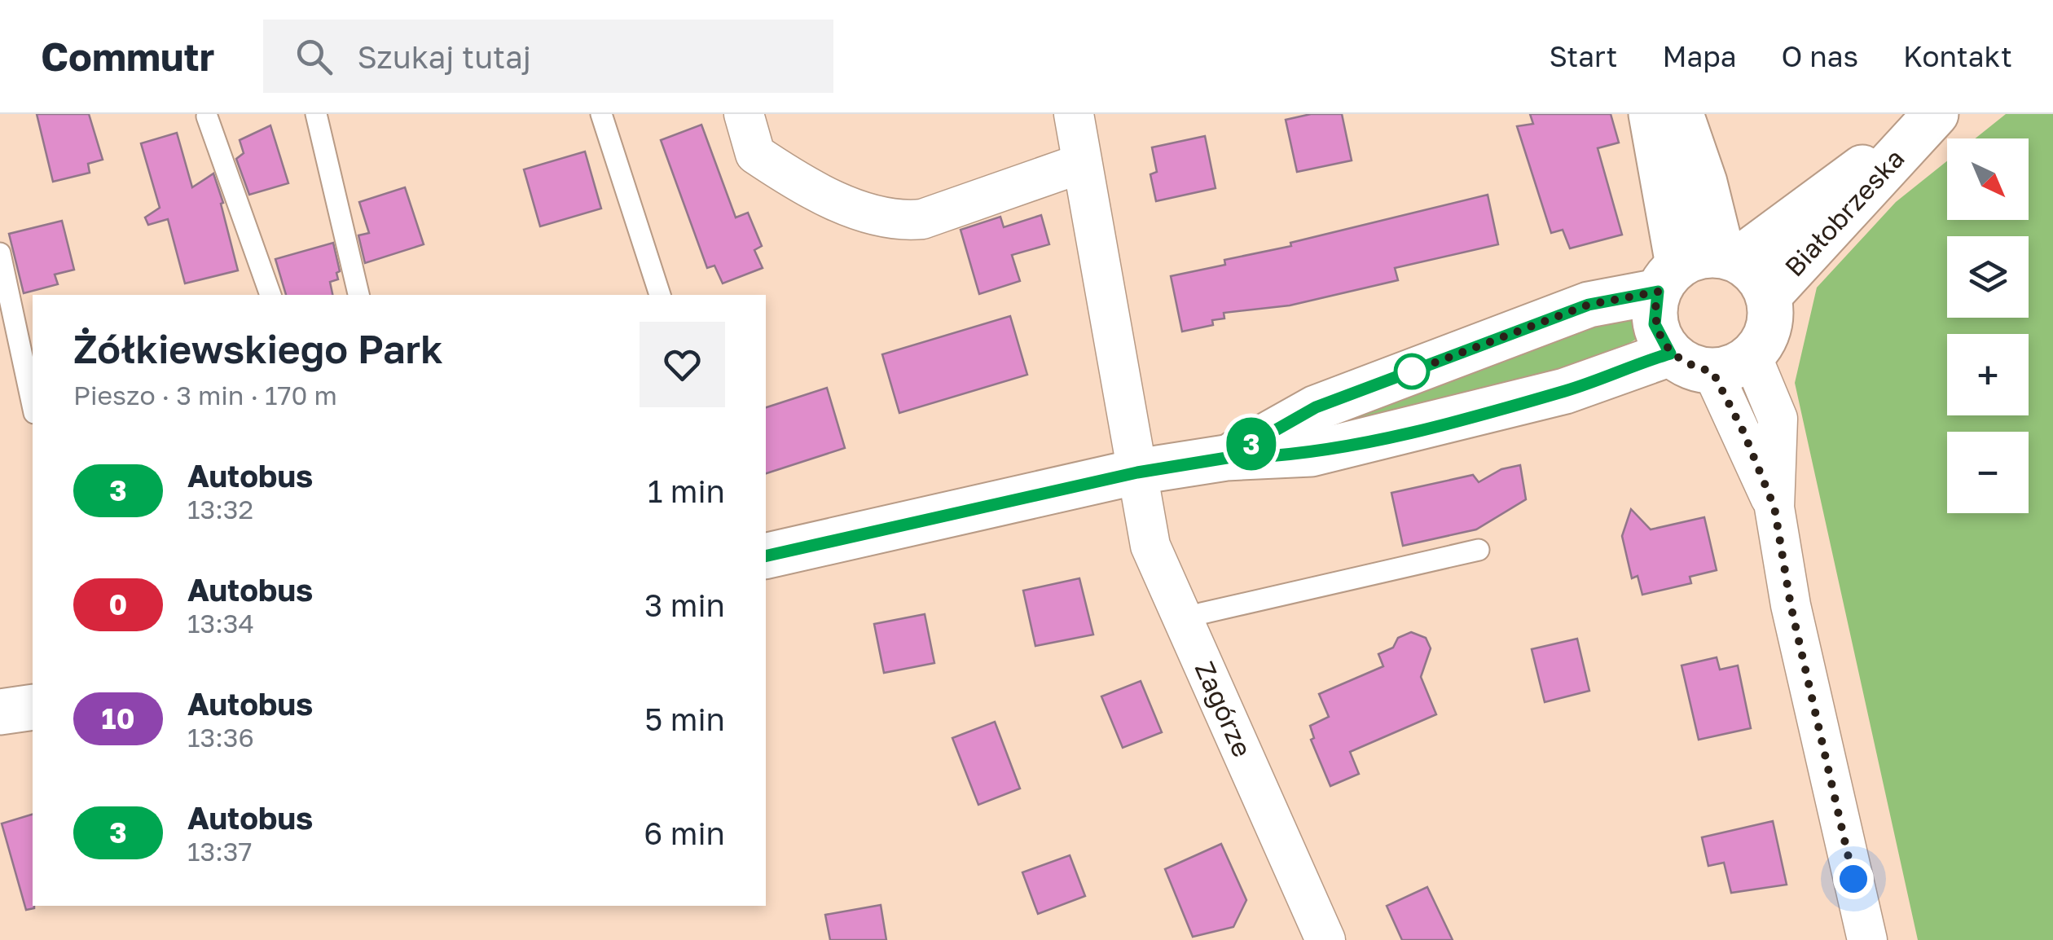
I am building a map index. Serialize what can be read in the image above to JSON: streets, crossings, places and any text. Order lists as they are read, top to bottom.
{
  "streets": {
    "street": ["Białobrzeska", "Zagórze"]
  },
  "lines": ["bus line 3"],
  "north": "bottom right",
  "page": {
    "header": "Commutr",
    "search": "Szukaj tutaj",
    "nav": [
      "Start",
      "Mapa",
      "O nas",
      "Kontakt"
    ],
    "on_map": "3",
    "map_buttons": ["+", "−"],
    "heading": ["Żółkiewskiego Park", "Pieszo · 3 min · 170 m"],
    "list": [
      {
        "mark": "3",
        "name": "Autobus",
        "note": "13:32",
        "value": "1 min"
      },
      {
        "mark": "0",
        "name": "Autobus",
        "note": "13:34",
        "value": "3 min"
      },
      {
        "mark": "10",
        "name": "Autobus",
        "note": "13:36",
        "value": "5 min"
      },
      {
        "mark": "3",
        "name": "Autobus",
        "note": "13:37",
        "value": "6 min"
      }
    ]
  }
}
